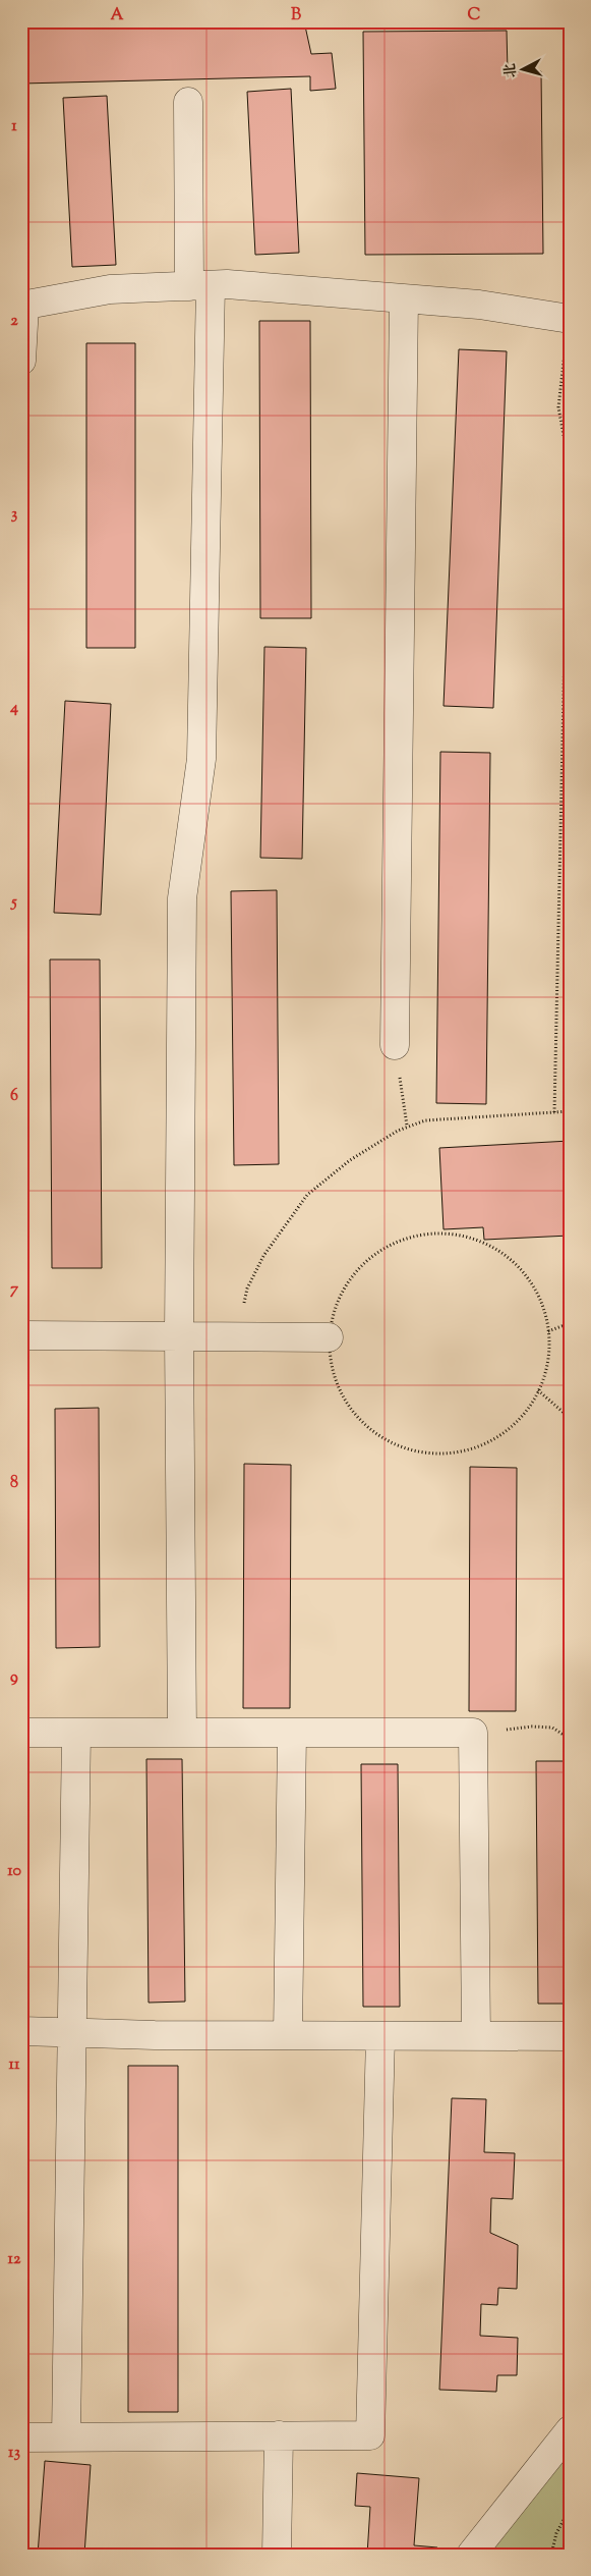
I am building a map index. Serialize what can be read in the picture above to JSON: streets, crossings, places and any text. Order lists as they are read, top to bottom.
{
  "north": "left",
  "grid": {
    "columns": ["A", "B", "C"],
    "rows": [
      "1",
      "2",
      "3",
      "4",
      "5",
      "6",
      "7",
      "8",
      "9",
      "10",
      "11",
      "12",
      "13"
    ]
  }
}
